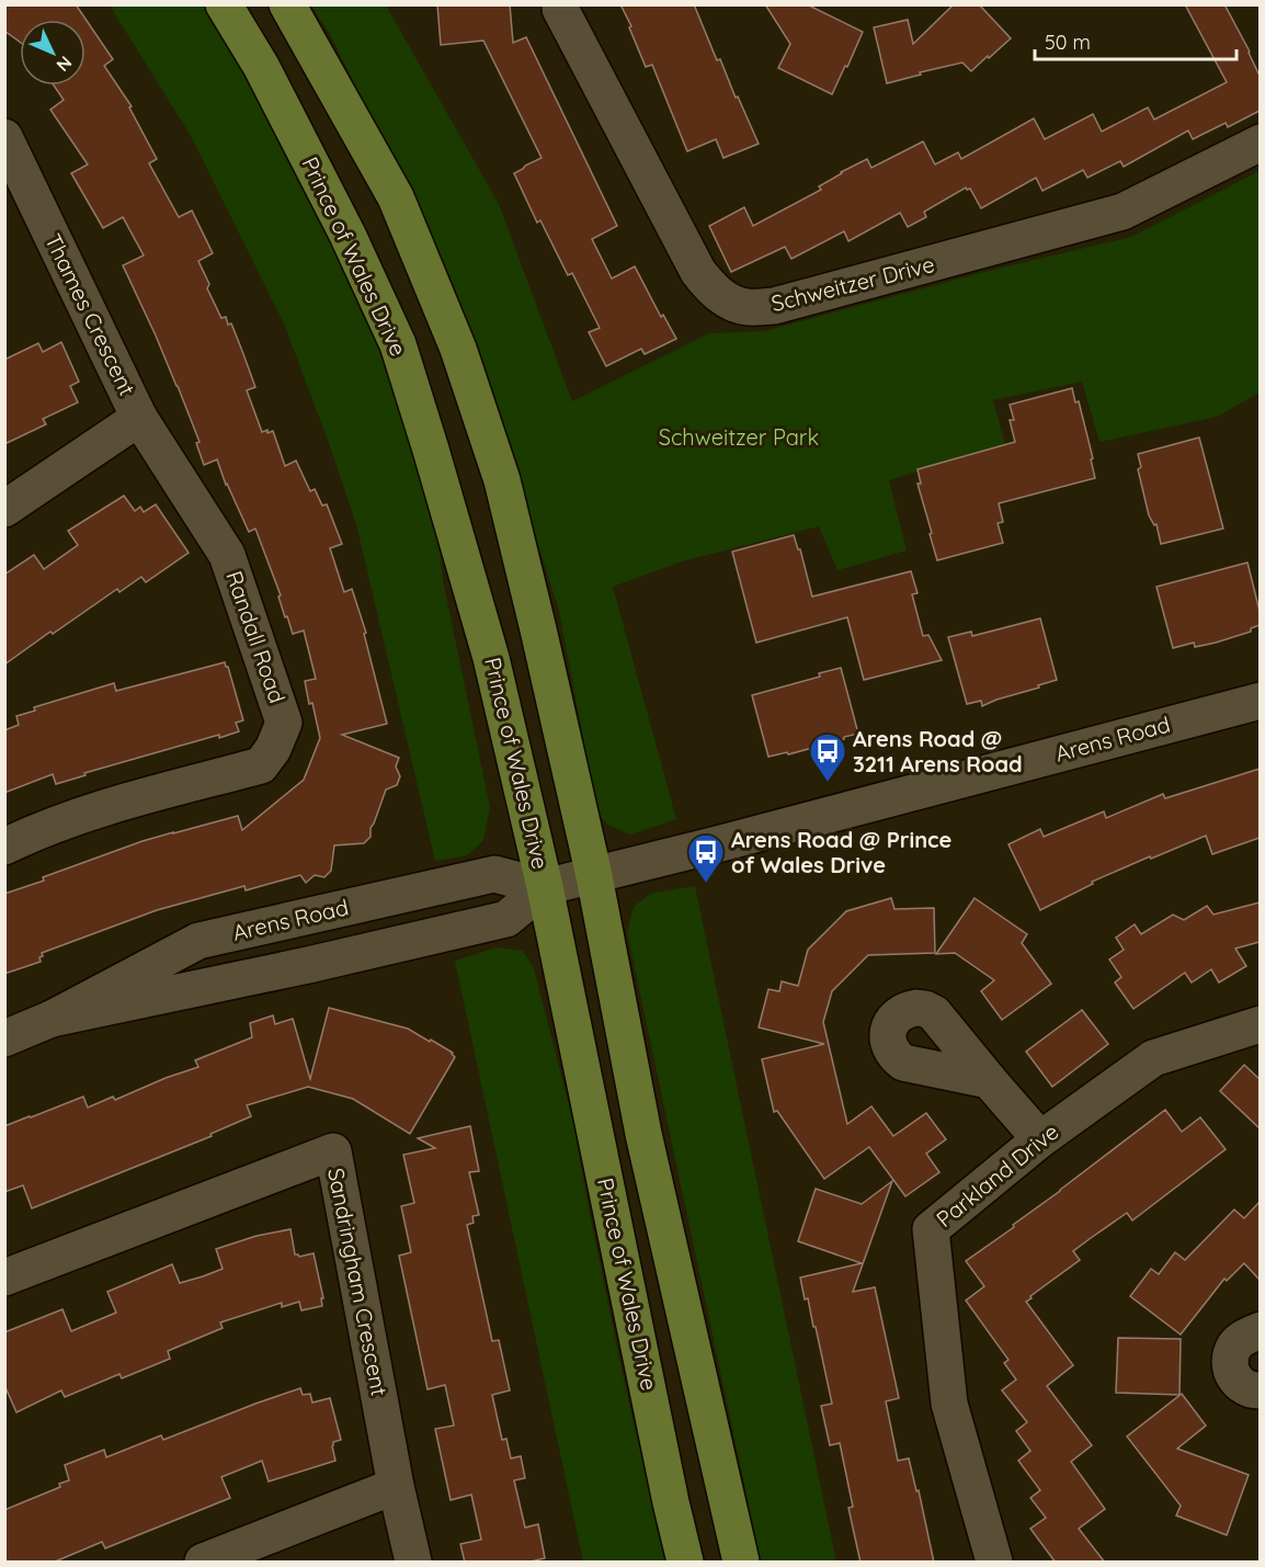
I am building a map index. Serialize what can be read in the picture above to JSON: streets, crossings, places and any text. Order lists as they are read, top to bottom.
{
  "streets": {
    "main road": ["Prince of Wales Drive"],
    "street": [
      "Schweitzer Drive",
      "Thames Crescent",
      "Randall Road",
      "Arens Road",
      "Parkland Drive",
      "Sandringham Crescent"
    ]
  },
  "crossings": [
    ["Prince of Wales Drive", "Arens Road"],
    ["Thames Crescent", "Randall Road"]
  ],
  "parks": ["Schweitzer Park"],
  "places": {
    "bus stop": ["Arens Road @ 3211 Arens Road", "Arens Road @ Prince of Wales Drive"]
  },
  "scale_bar": "50 m",
  "north": "bottom right"
}
